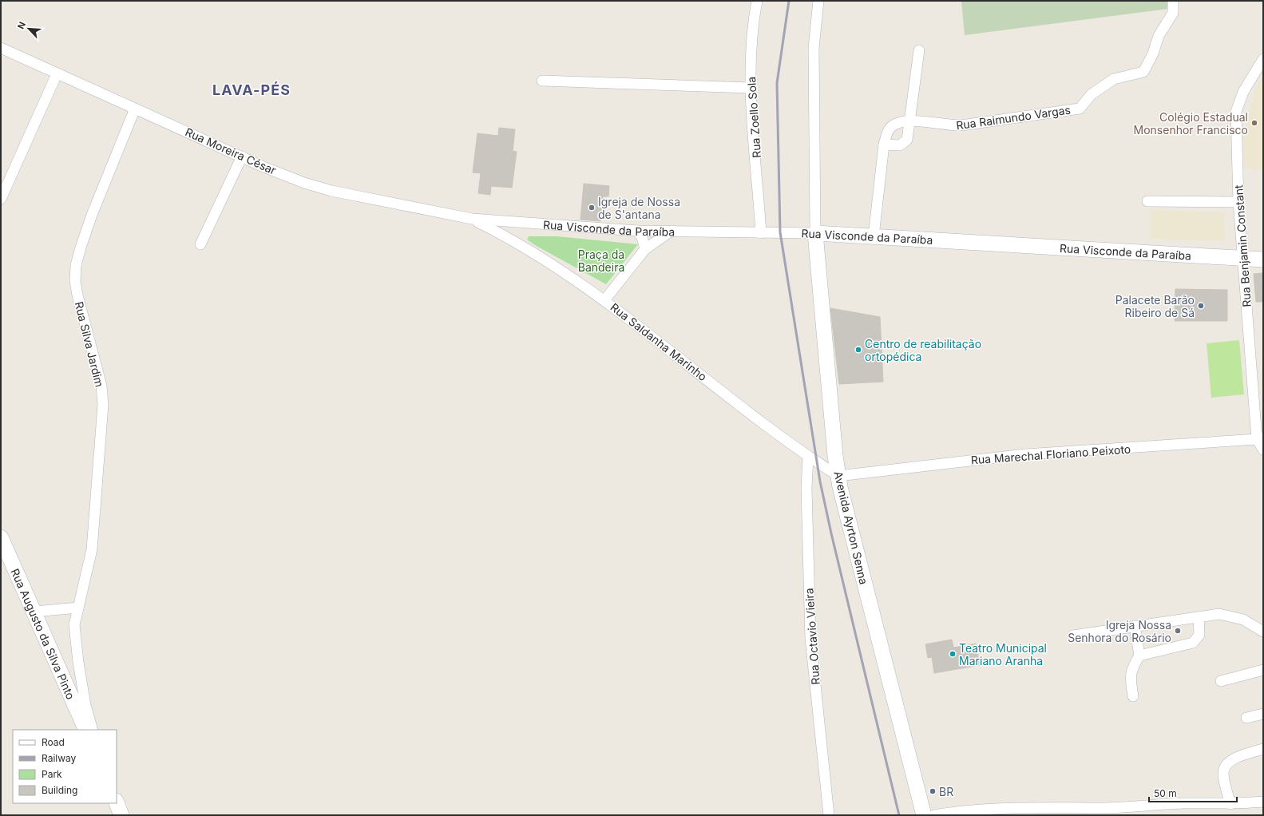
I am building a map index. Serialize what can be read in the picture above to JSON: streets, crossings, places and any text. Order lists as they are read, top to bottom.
{
  "streets": {
    "main road": ["Rua Visconde da Paraíba", "Avenida Ayrton Senna", "Rua Augusto da Silva Pinto"],
    "street": [
      "Rua Zoello Sola",
      "Rua Raimundo Vargas",
      "Rua Moreira César",
      "Rua Benjamin Constant",
      "Rua Saldanha Marinho",
      "Rua Silva Jardim",
      "Rua Marechal Floriano Peixoto",
      "Rua Octavio Vieira"
    ]
  },
  "crossings": [
    ["Rua Zoello Sola", "Rua Visconde da Paraíba"],
    ["Rua Moreira César", "Rua Visconde da Paraíba"],
    ["Rua Moreira César", "Rua Saldanha Marinho"],
    ["Rua Moreira César", "Rua Silva Jardim"],
    ["Rua Visconde da Paraíba", "Rua Benjamin Constant"],
    ["Rua Visconde da Paraíba", "Rua Saldanha Marinho"],
    ["Rua Visconde da Paraíba", "Avenida Ayrton Senna"],
    ["Rua Benjamin Constant", "Rua Marechal Floriano Peixoto"],
    ["Rua Saldanha Marinho", "Rua Marechal Floriano Peixoto"],
    ["Rua Saldanha Marinho", "Avenida Ayrton Senna"],
    ["Rua Saldanha Marinho", "Rua Octavio Vieira"],
    ["Rua Marechal Floriano Peixoto", "Avenida Ayrton Senna"]
  ],
  "districts": ["LAVA-PÉS"],
  "parks": ["Praça da Bandeira"],
  "places": [
    "Colégio Estadual Monsenhor Francisco",
    "Igreja de Nossa de S'antana",
    "Palacete Barão Ribeiro de Sá",
    "Centro de reabilitação ortopédica",
    "Igreja Nossa Senhora do Rosário",
    "Teatro Municipal Mariano Aranha",
    "BR"
  ],
  "legend": [
    "Road",
    "Railway",
    "Park",
    "Building"
  ],
  "scale_bar": "50 m",
  "north": "top left"
}
